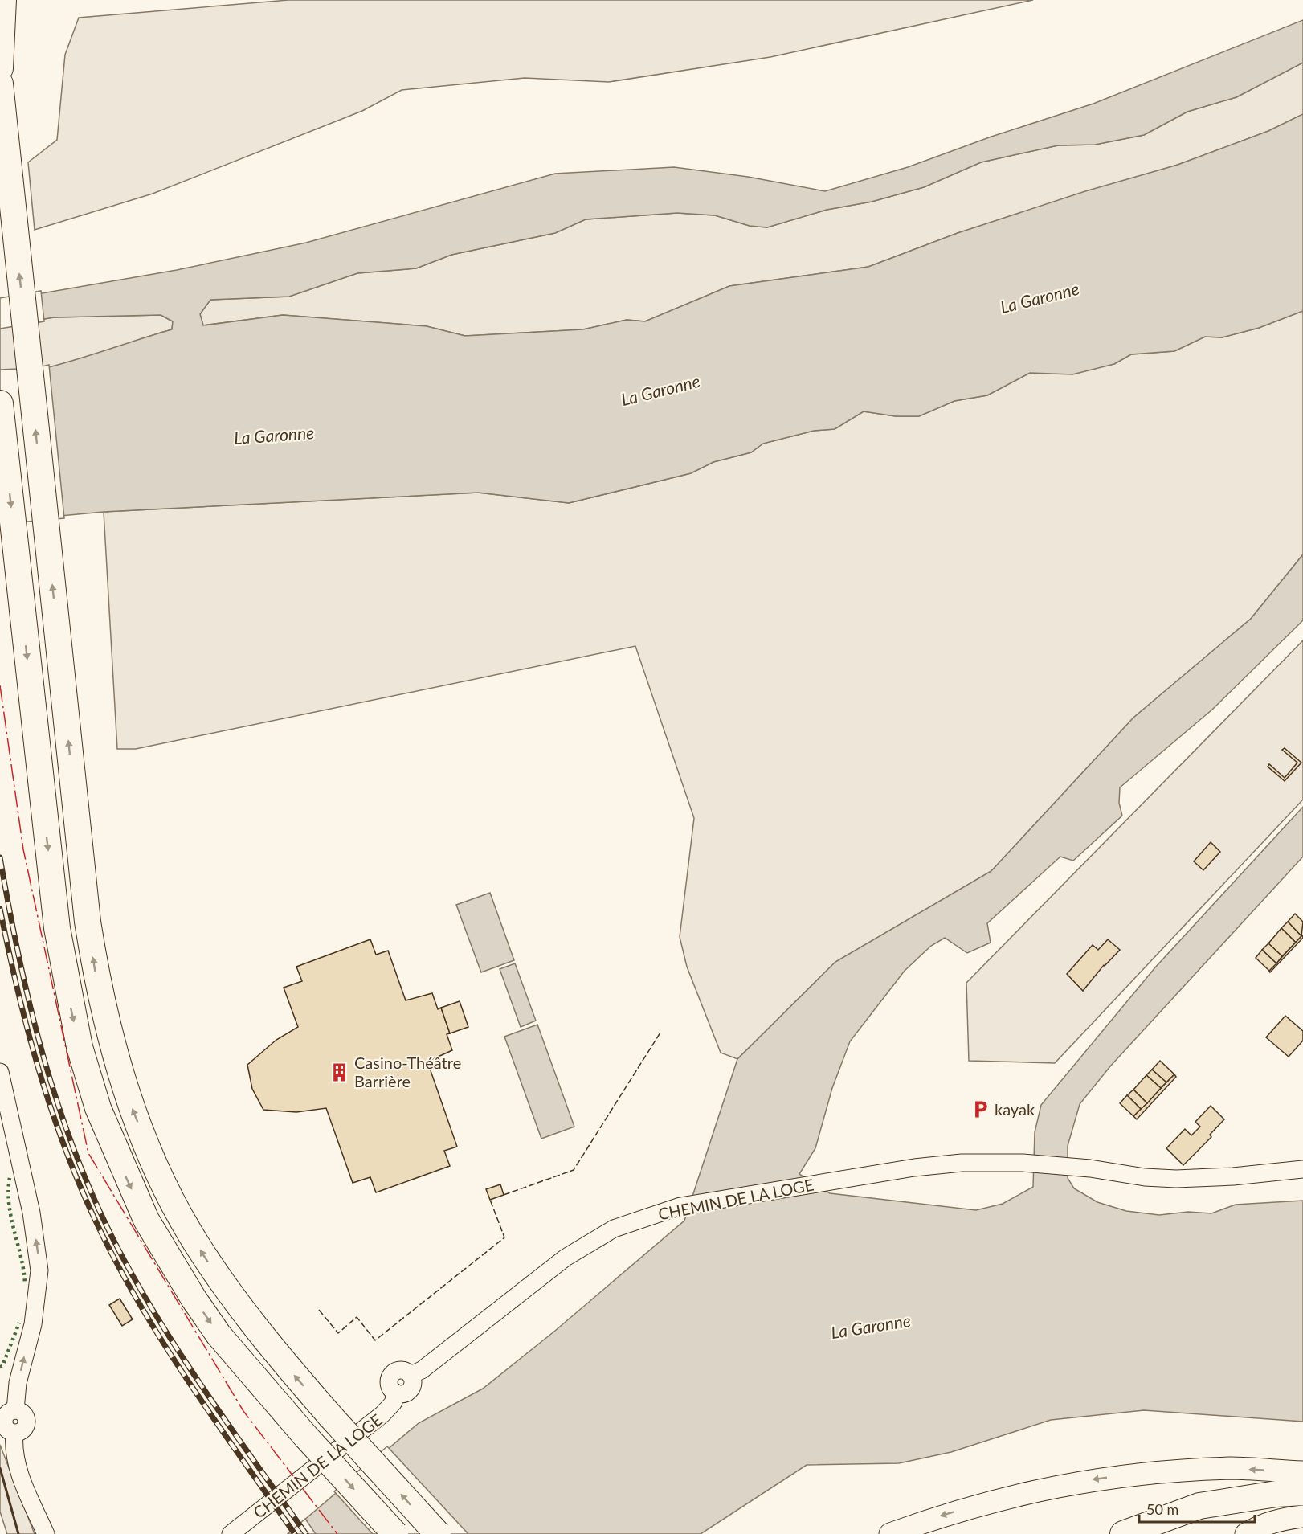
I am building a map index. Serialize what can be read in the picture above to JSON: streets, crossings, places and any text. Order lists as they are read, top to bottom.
{
  "streets": {
    "street": ["CHEMIN DE LA LOGE"]
  },
  "water": ["La Garonne"],
  "places": {
    "building": ["Casino-Théâtre Barrière"],
    "parking": ["kayak"]
  },
  "scale_bar": "50 m"
}
